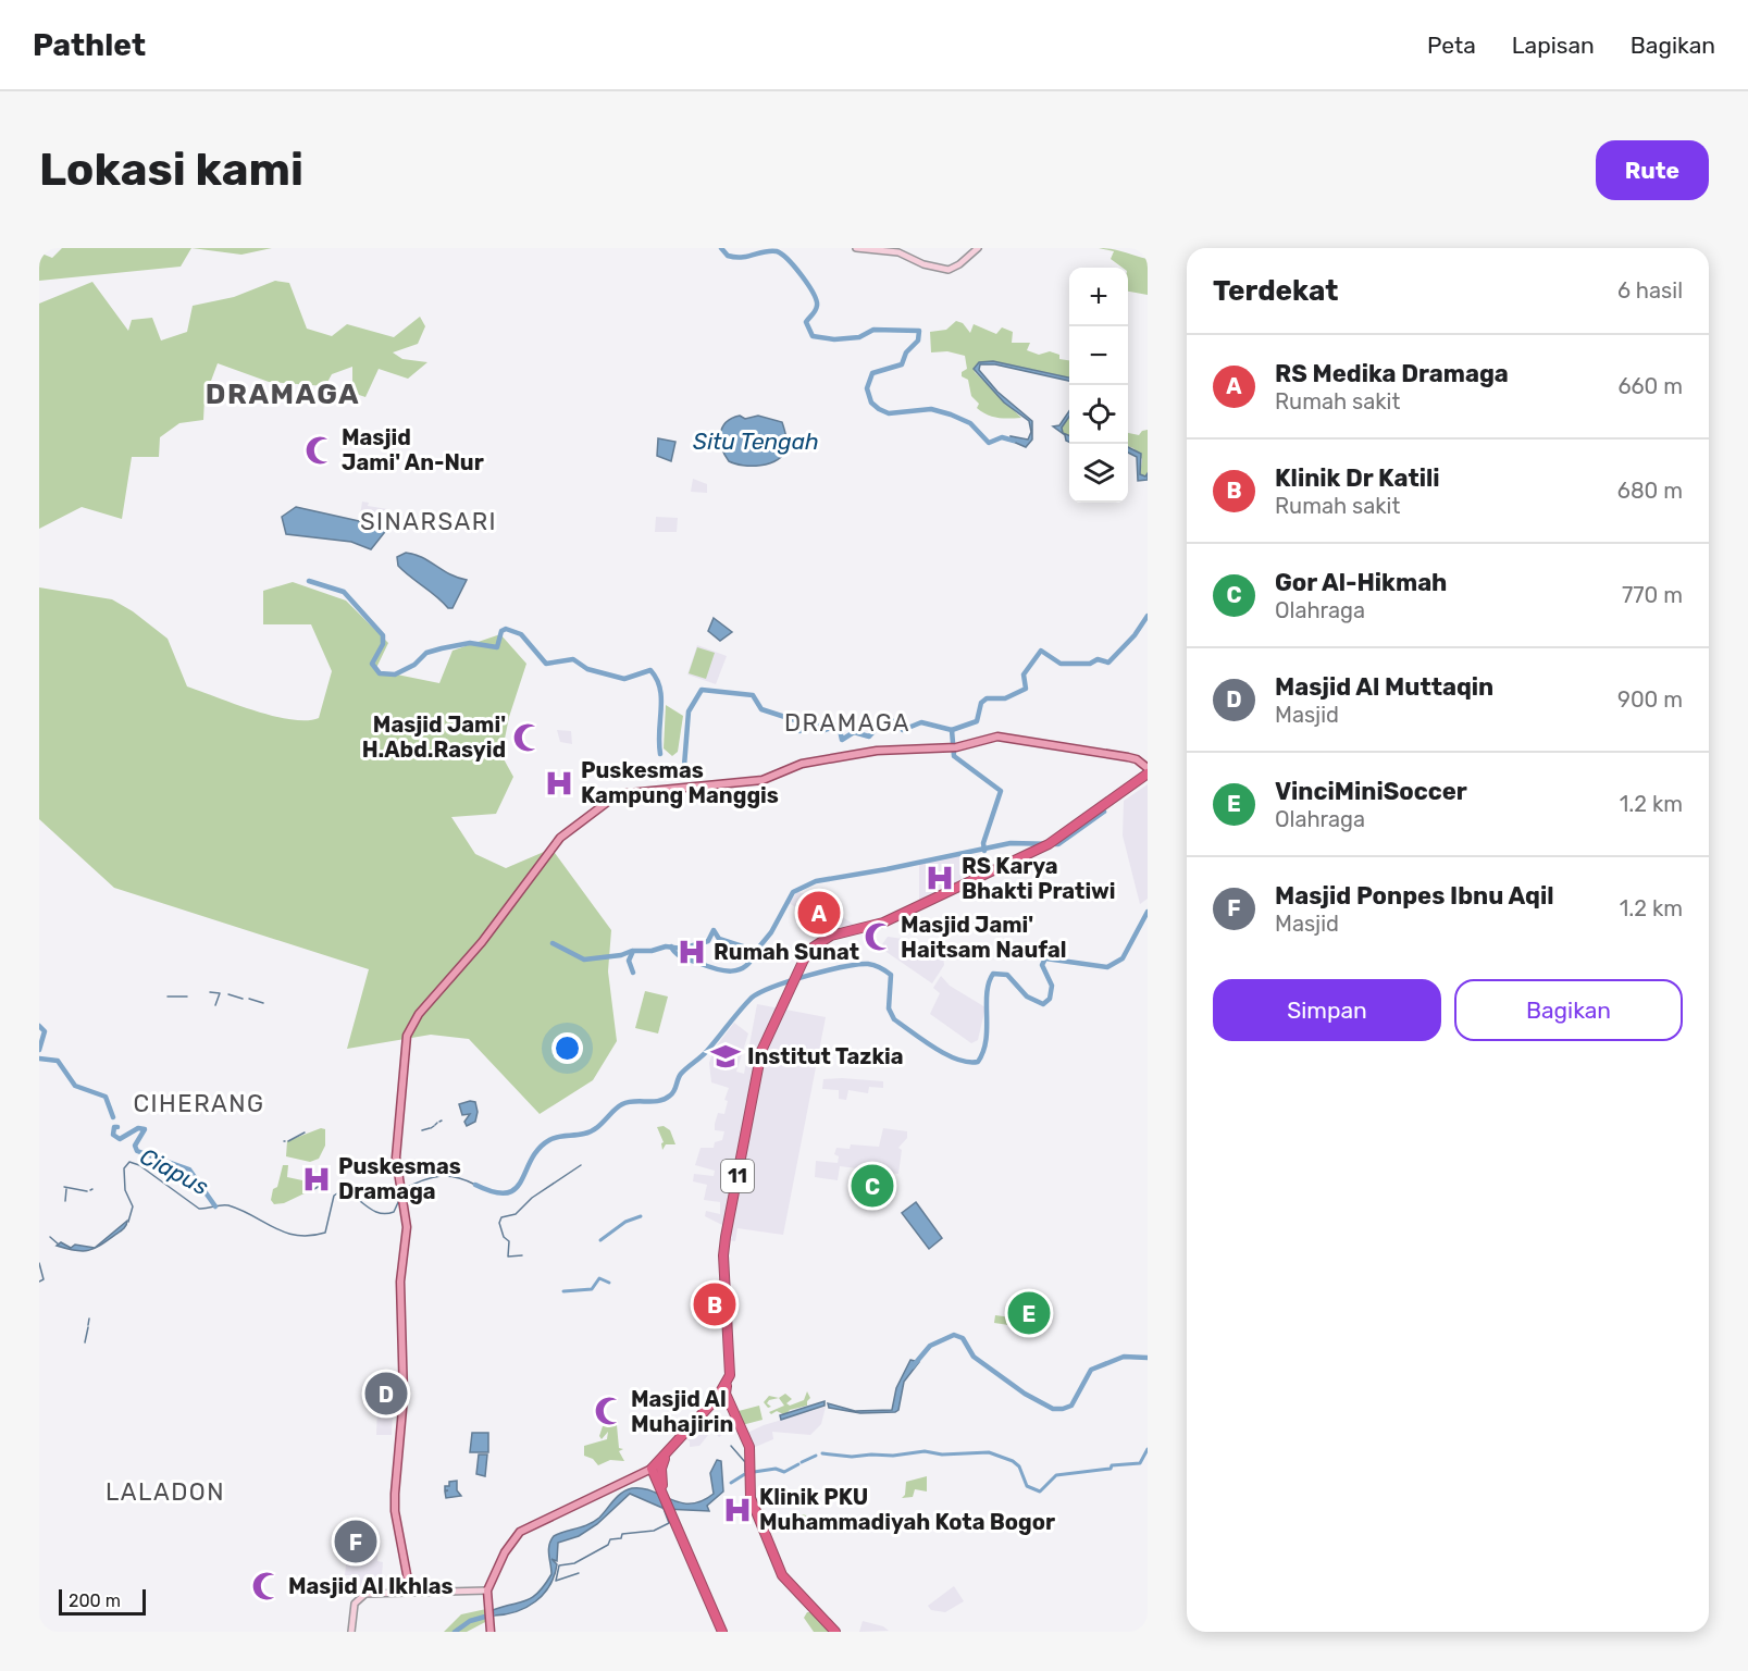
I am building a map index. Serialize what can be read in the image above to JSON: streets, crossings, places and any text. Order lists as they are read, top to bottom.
{
  "streets": {
    "highway": ["11"]
  },
  "districts": [
    "DRAMAGA",
    "SINARSARI",
    "DRAMAGA",
    "CIHERANG",
    "LALADON"
  ],
  "water": ["Situ Tengah", "Ciapus"],
  "places": {
    "mosque": [
      "Masjid Jami' An-Nur",
      "Masjid Jami' H.Abd.Rasyid",
      "Masjid Jami' Haitsam Naufal",
      "Masjid Al Muhajirin",
      "Masjid Al Ikhlas"
    ],
    "hospital": [
      "Puskesmas Kampung Manggis",
      "RS Karya Bhakti Pratiwi",
      "Rumah Sunat",
      "Puskesmas Dramaga",
      "Klinik PKU Muhammadiyah Kota Bogor"
    ],
    "school or university": ["Institut Tazkia"]
  },
  "scale_bar": "200 m",
  "page": {
    "header": "Pathlet",
    "nav": ["Peta", "Lapisan", "Bagikan"],
    "buttons": [
      "Rute",
      ["Simpan", "Bagikan"]
    ],
    "title": "Lokasi kami",
    "heading": ["Terdekat", "6 hasil"],
    "map_buttons": ["+", "−"],
    "list": [
      {
        "mark": "A",
        "name": "RS Medika Dramaga",
        "note": "Rumah sakit",
        "value": "660 m"
      },
      {
        "mark": "B",
        "name": "Klinik Dr Katili",
        "note": "Rumah sakit",
        "value": "680 m"
      },
      {
        "mark": "C",
        "name": "Gor Al-Hikmah",
        "note": "Olahraga",
        "value": "770 m"
      },
      {
        "mark": "D",
        "name": "Masjid Al Muttaqin",
        "note": "Masjid",
        "value": "900 m"
      },
      {
        "mark": "E",
        "name": "VinciMiniSoccer",
        "note": "Olahraga",
        "value": "1.2 km"
      },
      {
        "mark": "F",
        "name": "Masjid Ponpes Ibnu Aqil",
        "note": "Masjid",
        "value": "1.2 km"
      }
    ],
    "pins": [
      "A",
      "C",
      "B",
      "E",
      "D",
      "F"
    ],
    "scale": "200 m"
  }
}
